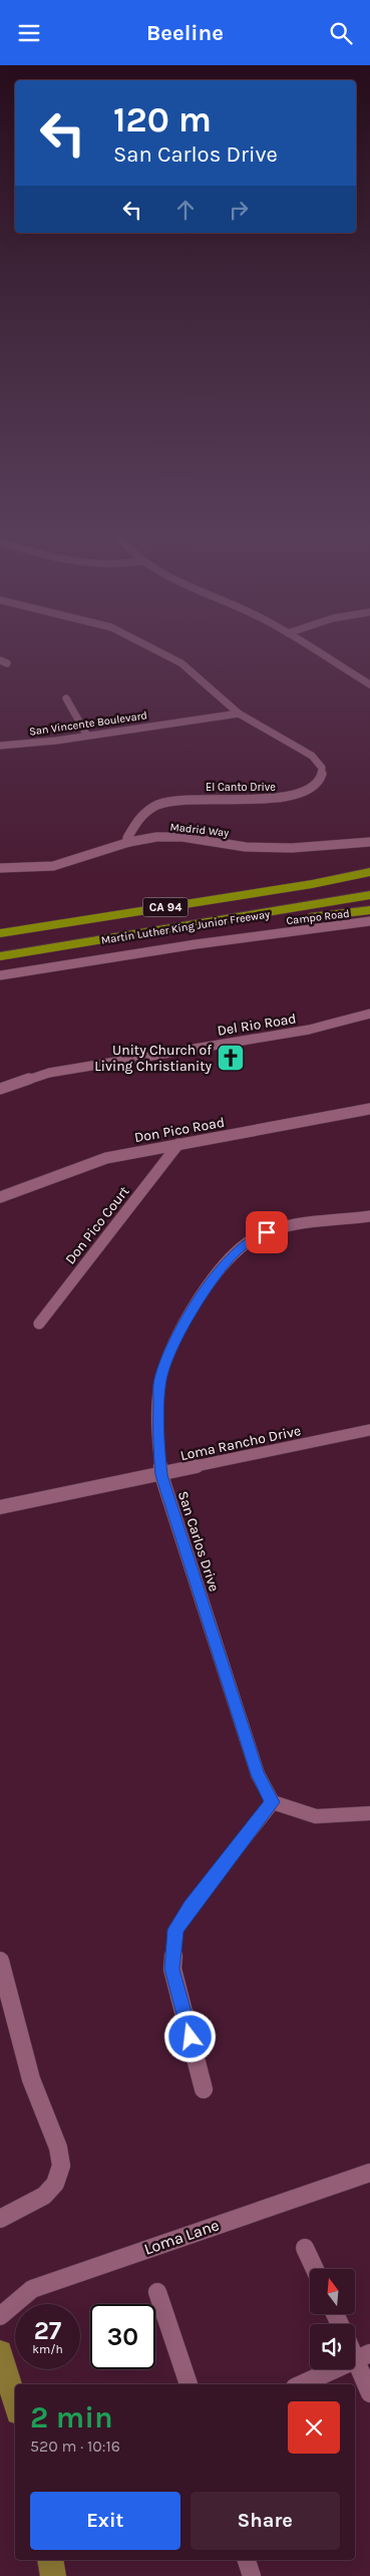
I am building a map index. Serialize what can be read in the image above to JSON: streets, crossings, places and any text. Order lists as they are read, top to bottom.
{
  "streets": {
    "highway": ["CA 94", "Martin Luther King Junior Freeway"],
    "street": [
      "San Vincente Boulevard",
      "El Canto Drive",
      "Madrid Way",
      "Campo Road",
      "Del Rio Road",
      "Don Pico Road",
      "Don Pico Court",
      "Loma Rancho Drive",
      "San Carlos Drive",
      "Loma Lane"
    ]
  },
  "crossings": [
    ["San Vincente Boulevard", "El Canto Drive"],
    ["El Canto Drive", "Madrid Way"],
    ["Don Pico Road", "Don Pico Court"],
    ["Loma Rancho Drive", "San Carlos Drive"]
  ],
  "places": {
    "church": ["Unity Church of Living Christianity"]
  },
  "north": "top",
  "page": {
    "header": "Beeline",
    "turn": ["120 m", "San Carlos Drive"],
    "speed": "27 km/h",
    "limit": "30",
    "heading": ["2 min", "520 m · 10:16"],
    "buttons": ["Exit", "Share"]
  }
}
